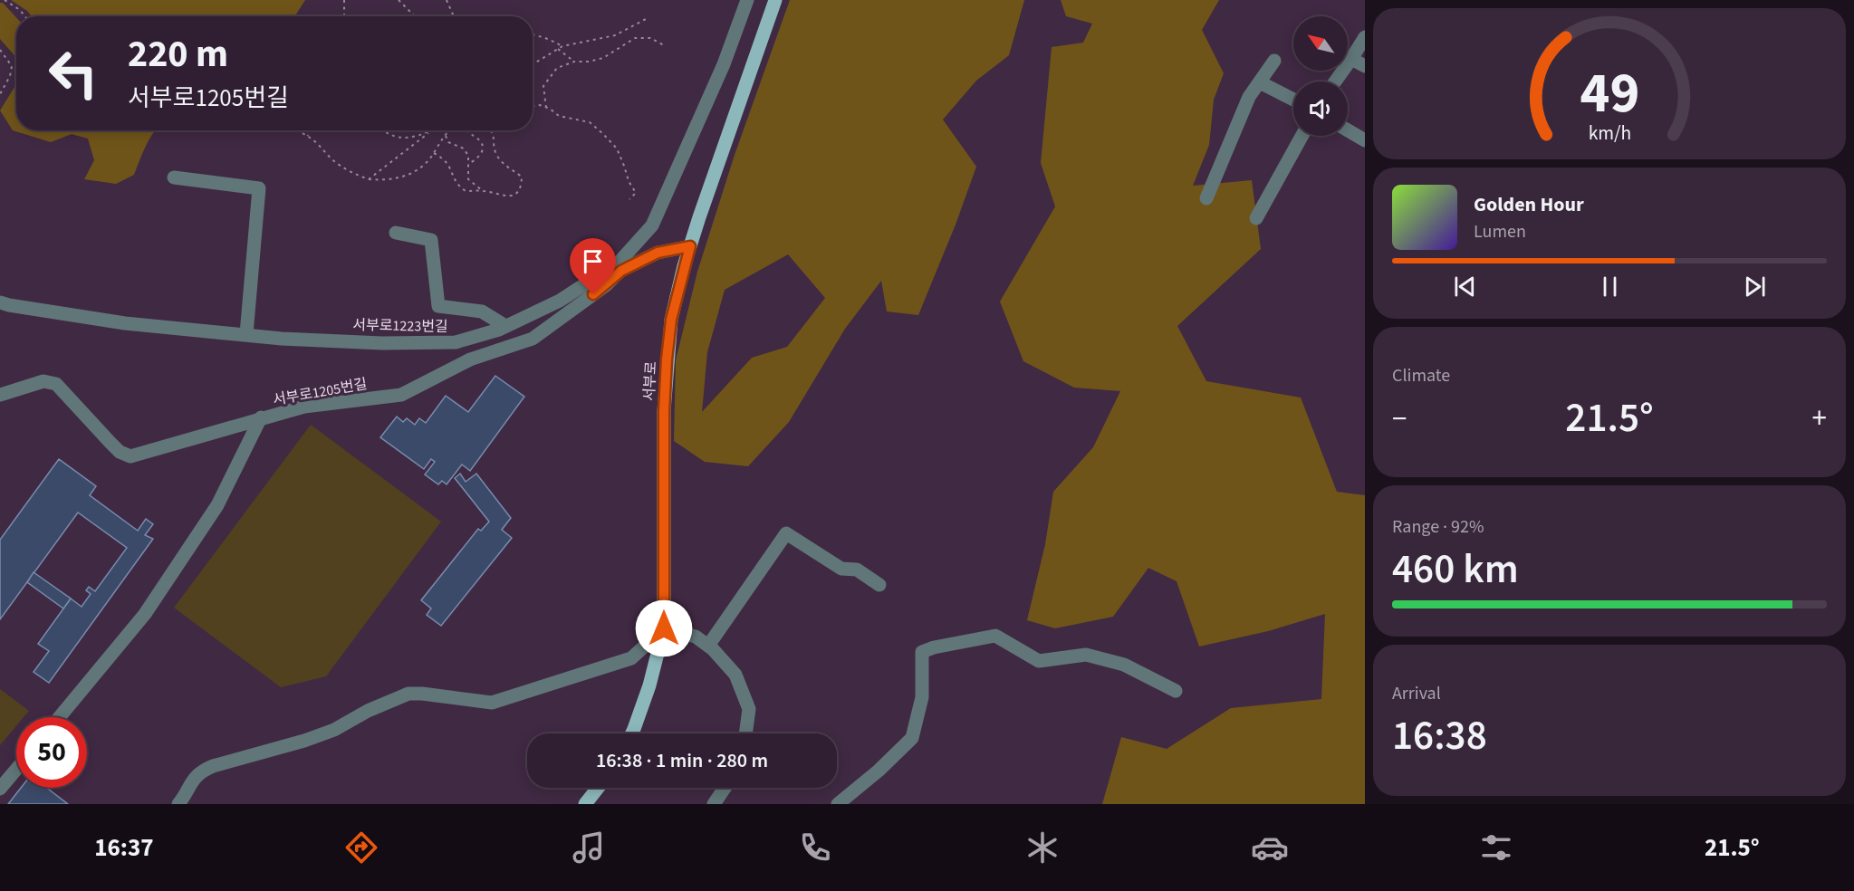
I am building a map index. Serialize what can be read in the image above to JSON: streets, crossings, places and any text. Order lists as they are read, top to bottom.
{
  "streets": {
    "main road": ["서부로"],
    "street": ["서부로1223번길", "서부로1205번길"]
  },
  "crossings": [
    ["서부로", "서부로1205번길"]
  ],
  "north": "top left",
  "page": {
    "turn": ["220 m", "서부로1205번길"],
    "song": ["Golden Hour", "Lumen"],
    "tile": [
      "Climate",
      ["Range · 92%", "460 km"],
      ["Arrival", "16:38"]
    ],
    "heat": ["−", "21.5°", "+"],
    "limit": "50",
    "trip": "16:38 · 1 min · 280 m",
    "tabs": ["16:37", "21.5°"],
    "gauge": ["49", "km/h"]
  }
}
